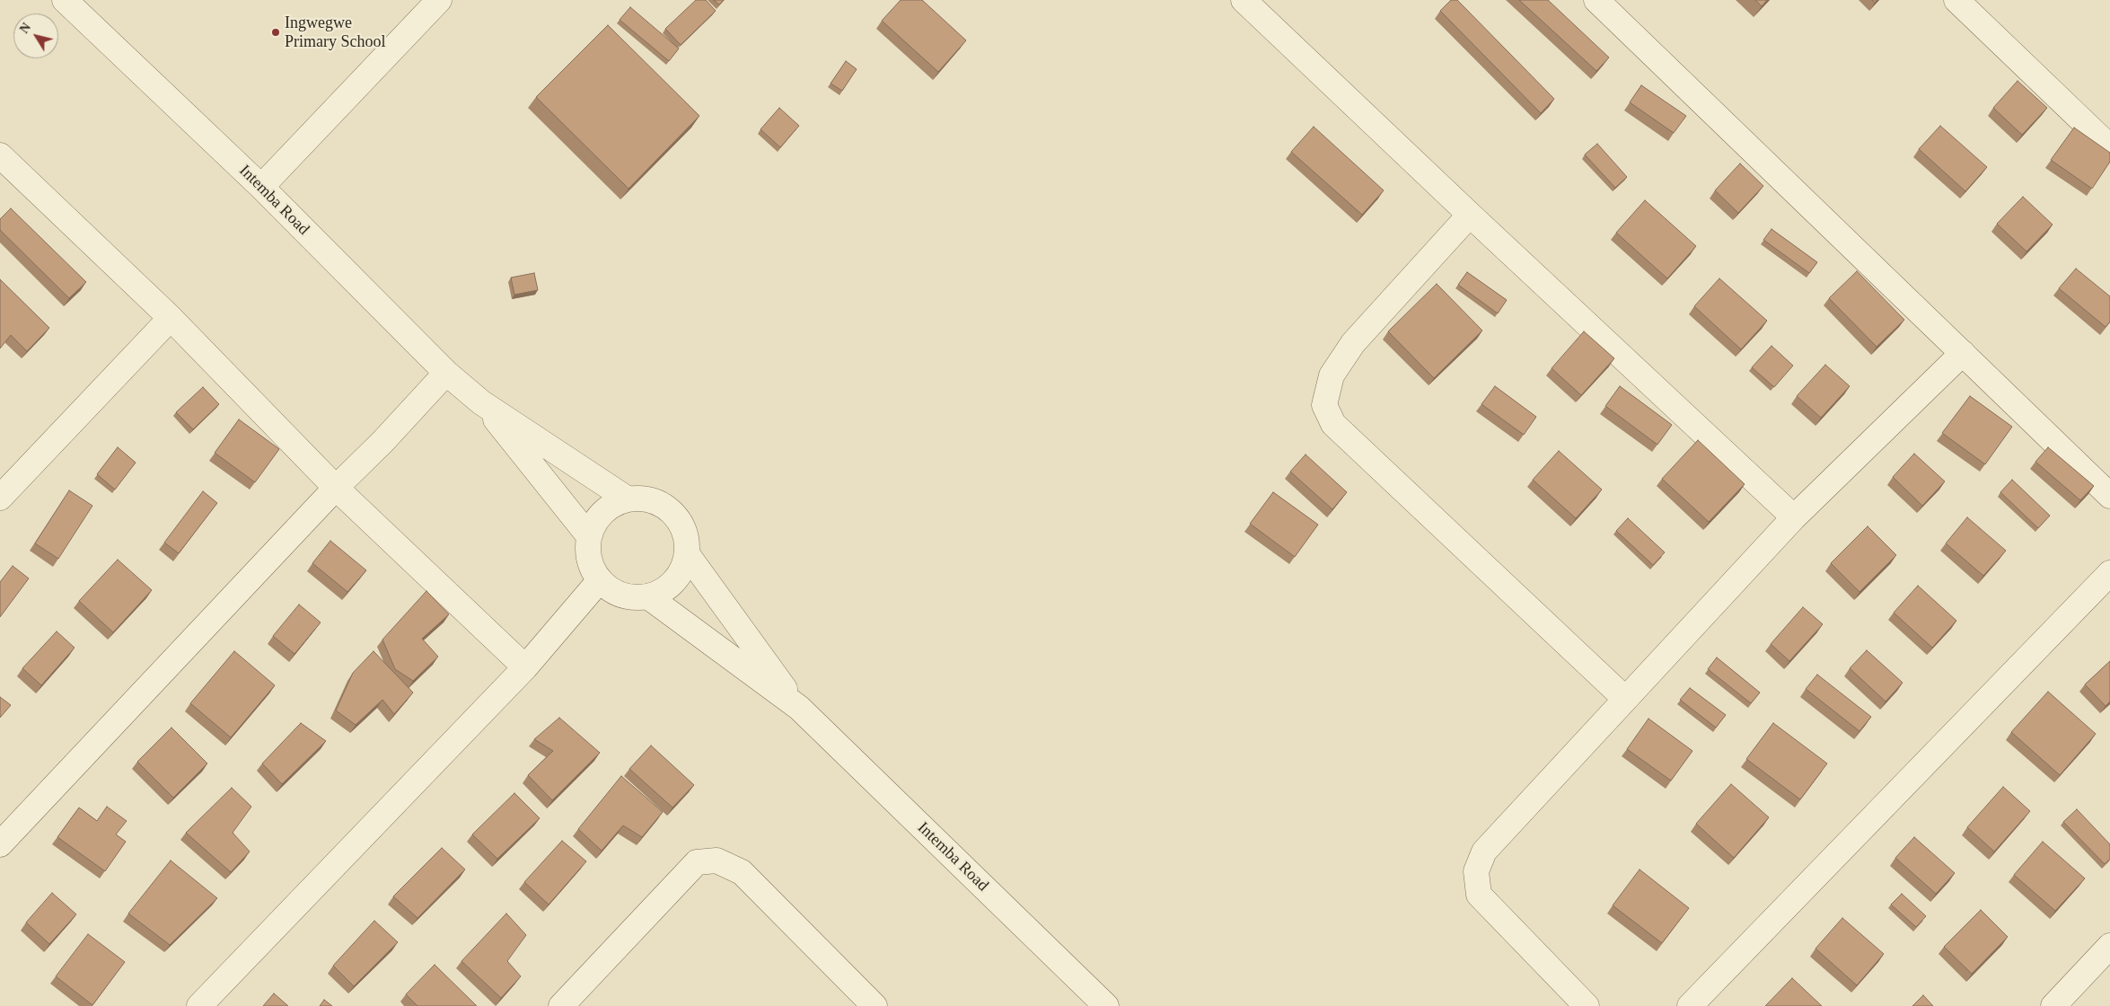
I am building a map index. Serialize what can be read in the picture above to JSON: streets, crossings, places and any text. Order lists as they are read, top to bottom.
{
  "streets": {
    "street": ["Intemba Road"]
  },
  "places": ["Ingwegwe Primary School"],
  "north": "top left"
}
